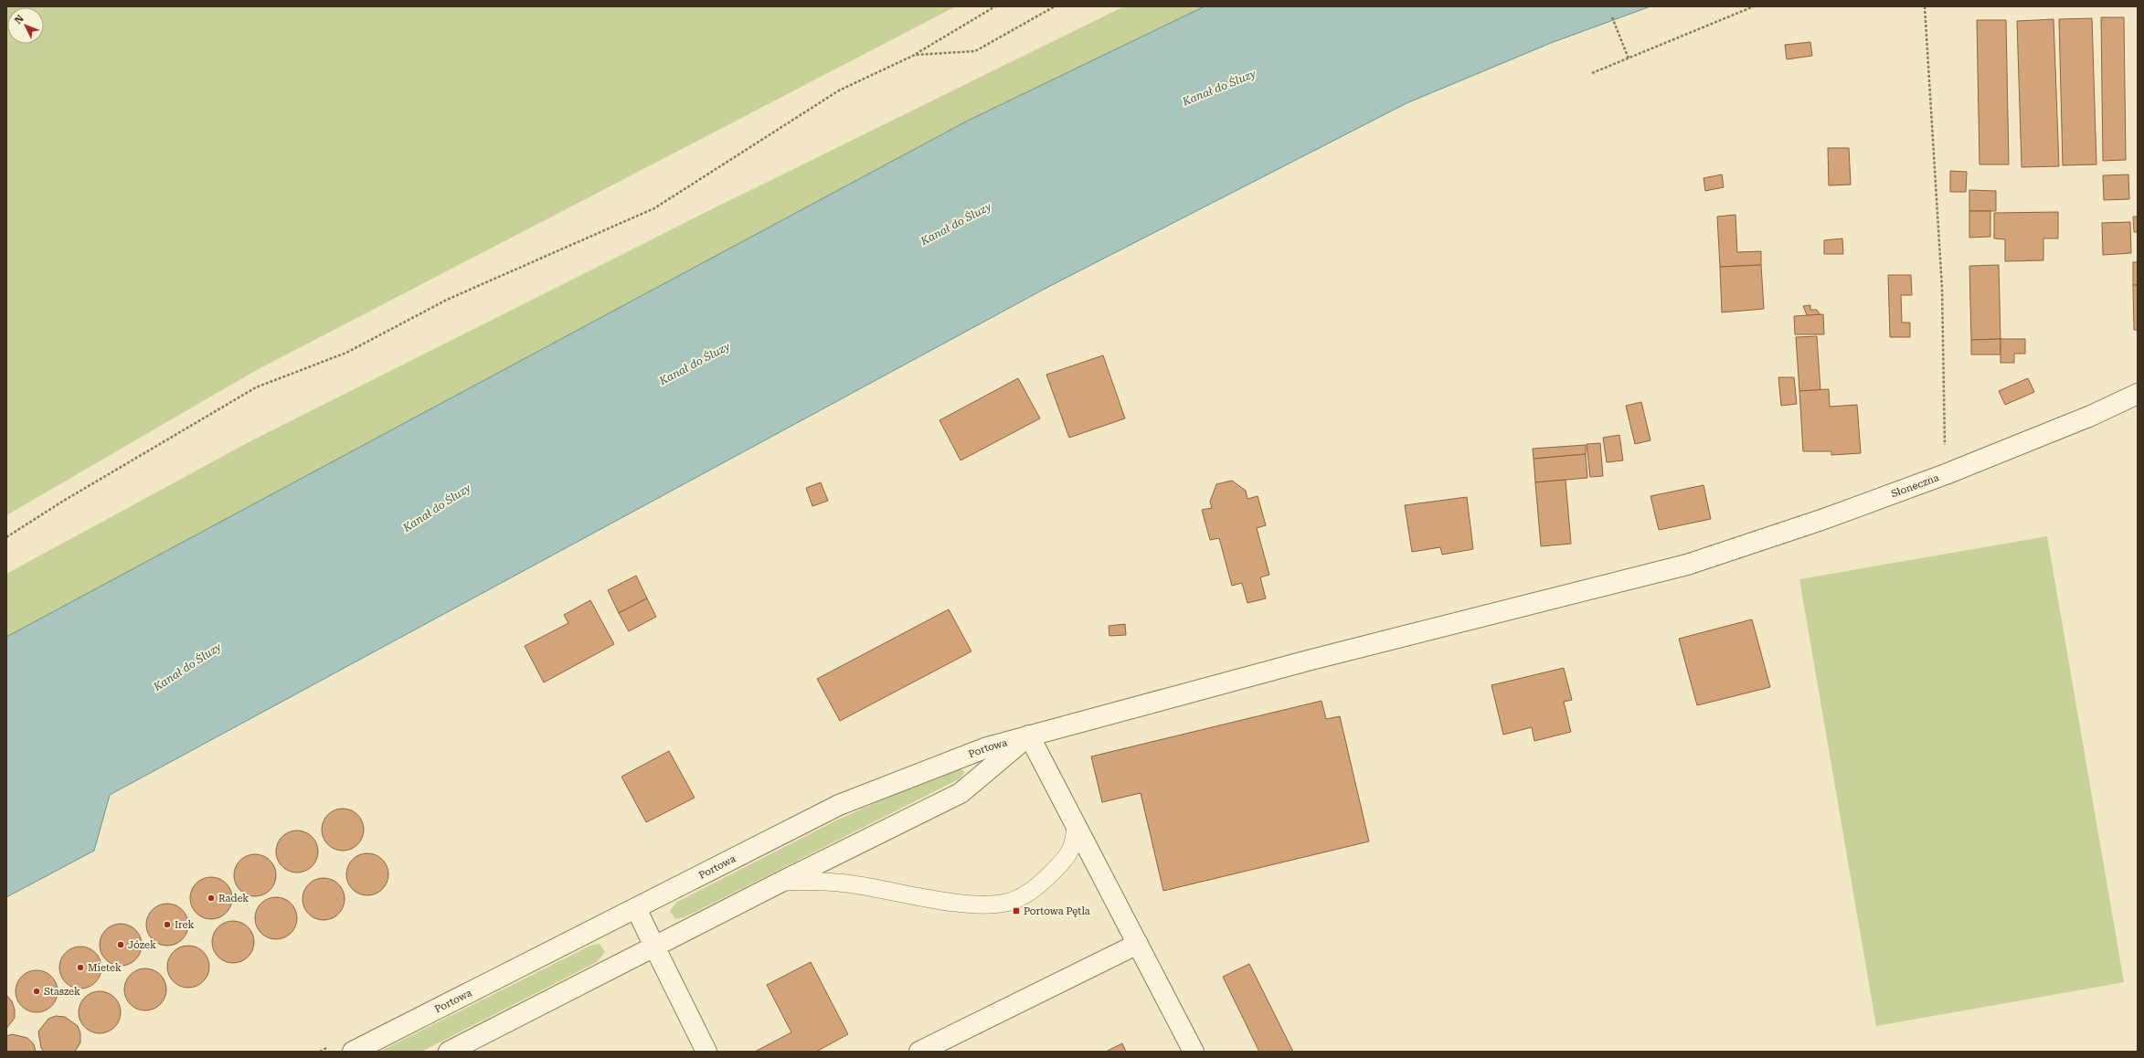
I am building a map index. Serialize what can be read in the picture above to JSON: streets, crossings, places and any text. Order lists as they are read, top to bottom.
{
  "streets": {
    "street": ["Słoneczna", "Portowa"]
  },
  "crossings": [
    ["Słoneczna", "Portowa"]
  ],
  "water": ["Kanał do Śluzy"],
  "places": {
    "other": [
      "Radek",
      "Irek",
      "Józek",
      "Mietek",
      "Staszek"
    ],
    "transit": ["Portowa Pętla"]
  },
  "north": "top left"
}
